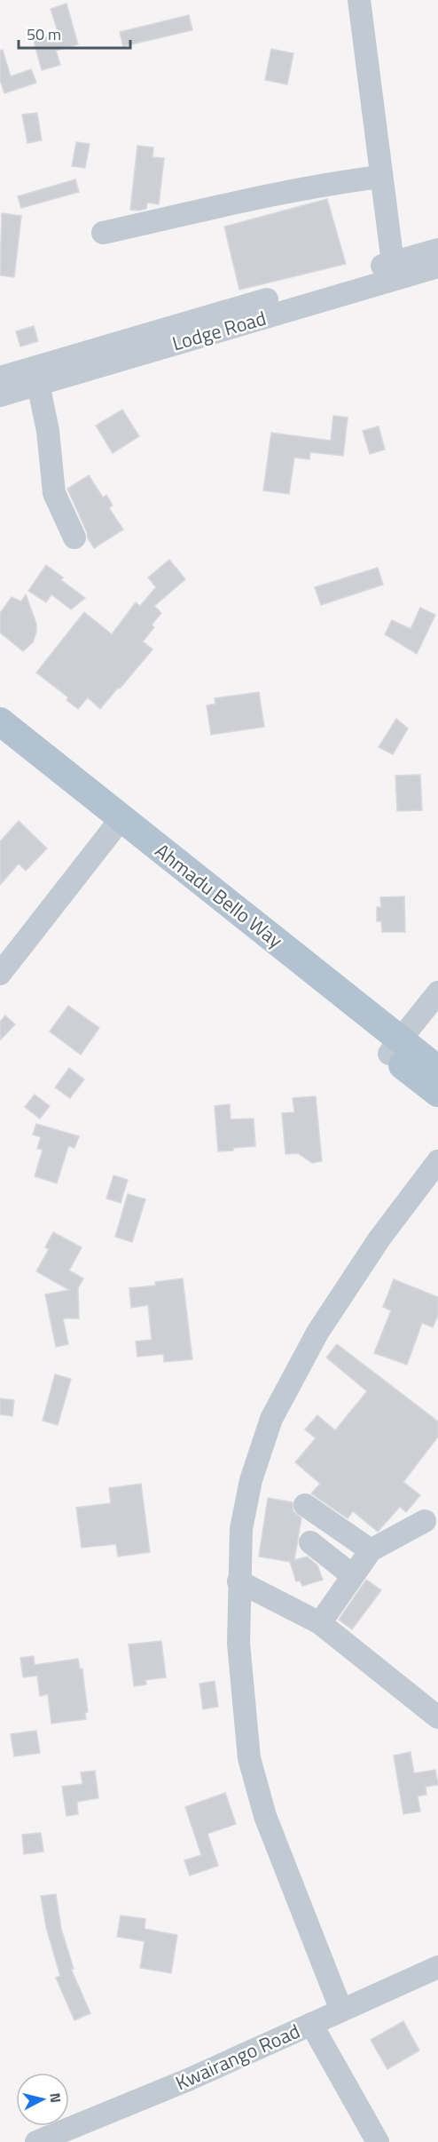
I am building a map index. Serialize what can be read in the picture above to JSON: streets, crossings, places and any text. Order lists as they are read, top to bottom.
{
  "streets": {
    "main road": ["Ahmadu Bello Way"],
    "street": ["Lodge Road", "Kwairango Road"]
  },
  "scale_bar": "50 m",
  "north": "right"
}
